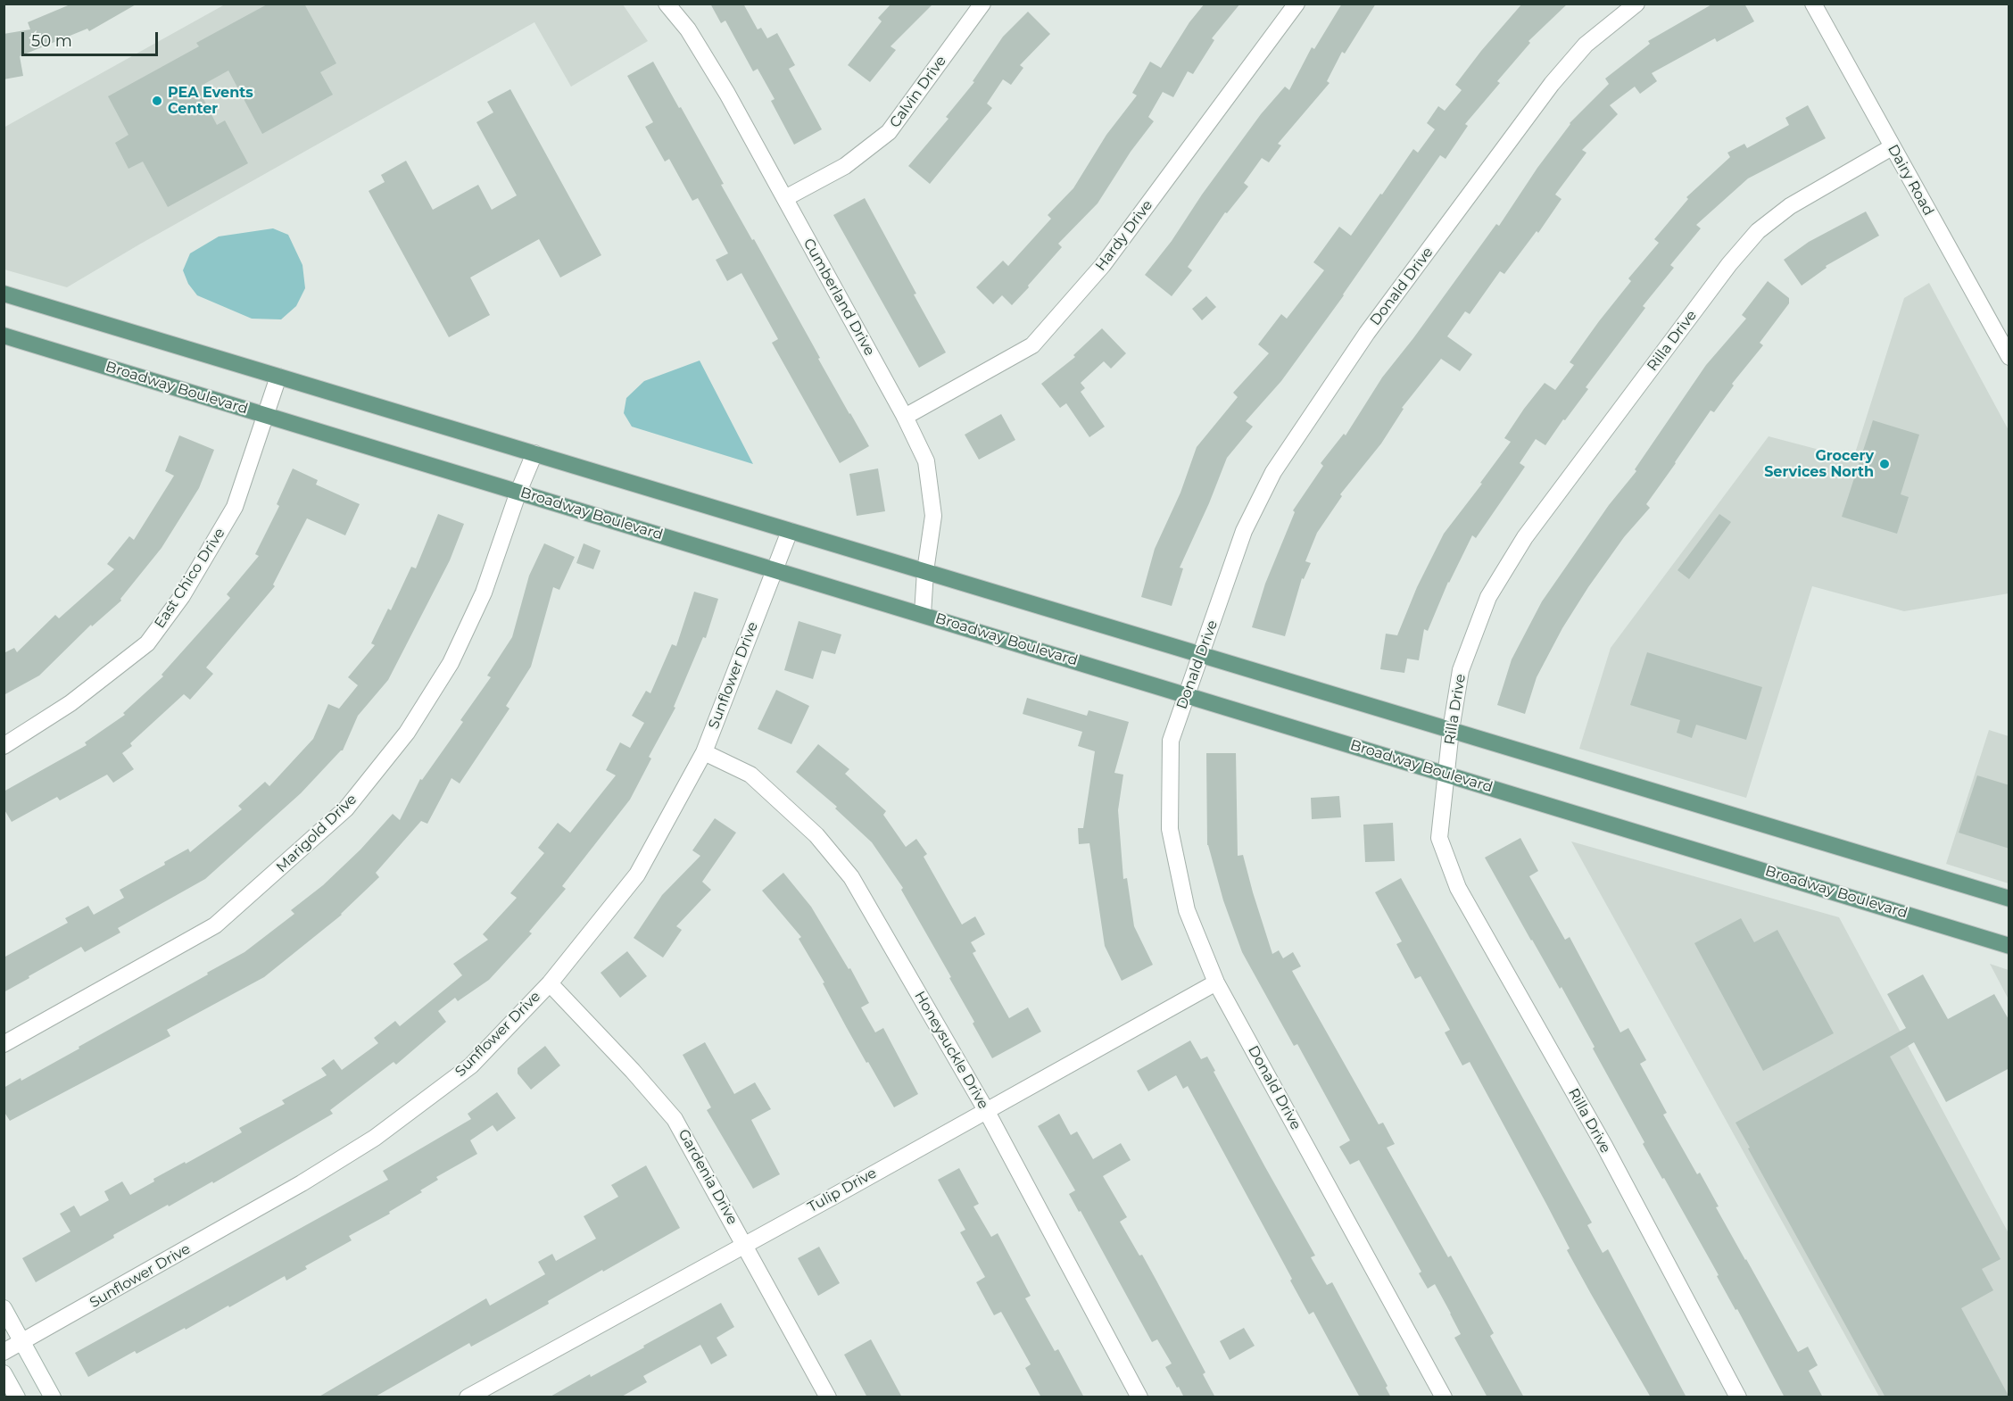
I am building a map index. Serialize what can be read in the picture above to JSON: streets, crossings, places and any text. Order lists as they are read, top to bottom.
{
  "streets": {
    "main road": ["Broadway Boulevard"],
    "street": [
      "Calvin Drive",
      "Dairy Road",
      "Hardy Drive",
      "Donald Drive",
      "Cumberland Drive",
      "Rilla Drive",
      "East Chico Drive",
      "Sunflower Drive",
      "Marigold Drive",
      "Honeysuckle Drive",
      "Gardenia Drive",
      "Tulip Drive"
    ]
  },
  "crossings": [
    ["Calvin Drive", "Cumberland Drive"],
    ["Dairy Road", "Rilla Drive"],
    ["Hardy Drive", "Cumberland Drive"],
    ["Donald Drive", "Broadway Boulevard"],
    ["Donald Drive", "Tulip Drive"],
    ["Cumberland Drive", "Broadway Boulevard"],
    ["Rilla Drive", "Broadway Boulevard"],
    ["Broadway Boulevard", "East Chico Drive"],
    ["Broadway Boulevard", "Sunflower Drive"],
    ["Broadway Boulevard", "Marigold Drive"],
    ["Sunflower Drive", "Honeysuckle Drive"],
    ["Sunflower Drive", "Gardenia Drive"],
    ["Honeysuckle Drive", "Tulip Drive"],
    ["Gardenia Drive", "Tulip Drive"]
  ],
  "places": ["PEA Events Center", "Grocery Services North"],
  "scale_bar": "50 m"
}
